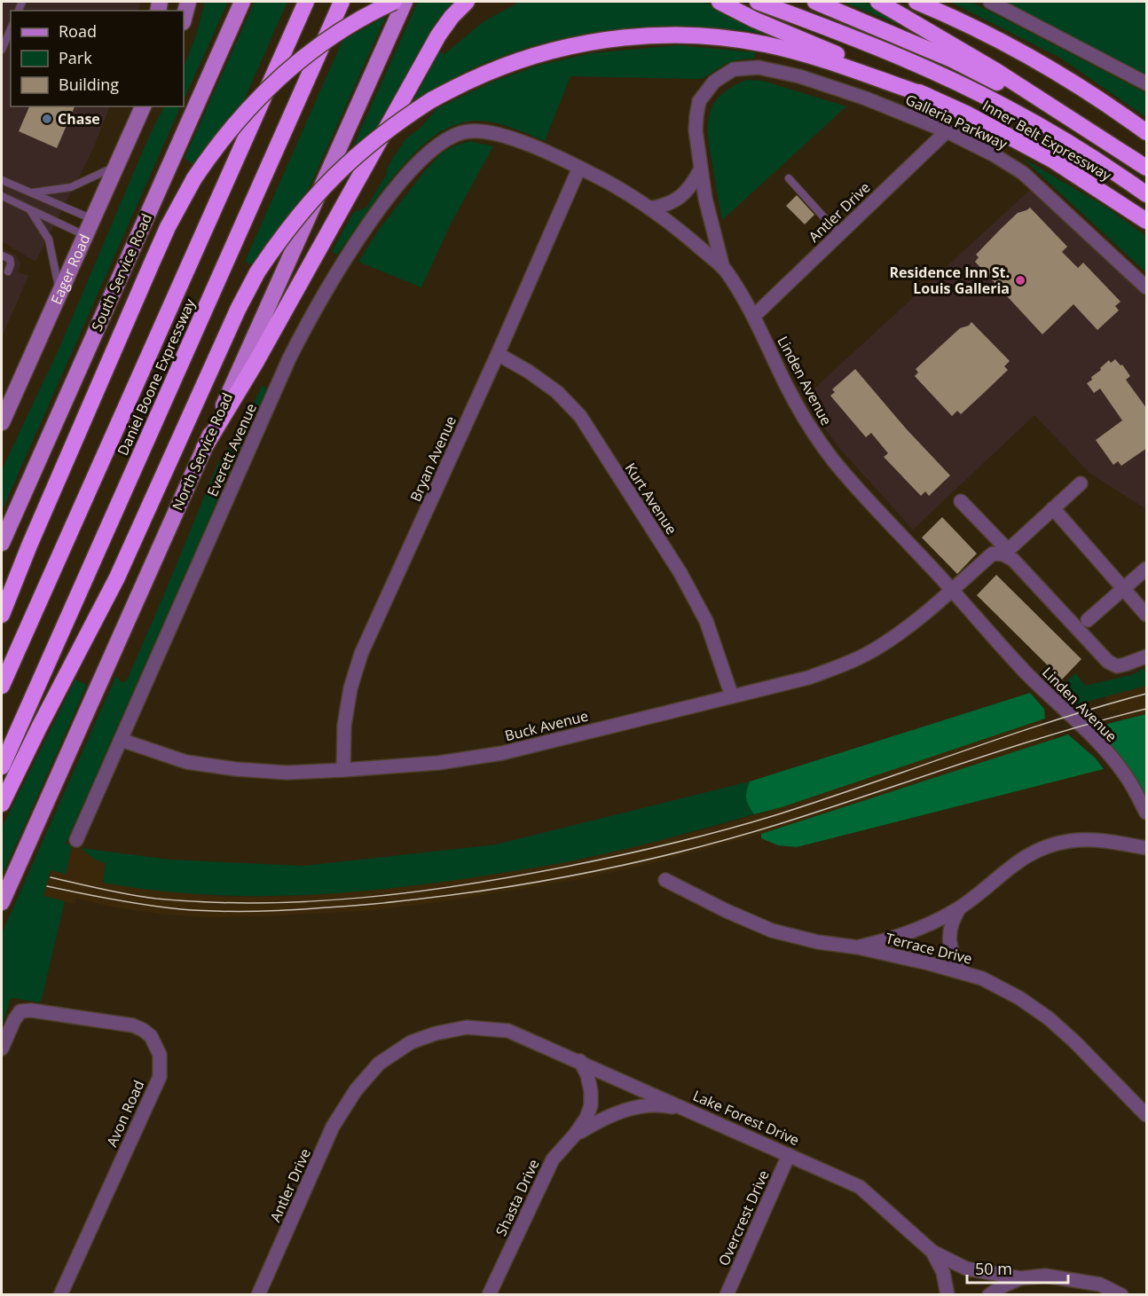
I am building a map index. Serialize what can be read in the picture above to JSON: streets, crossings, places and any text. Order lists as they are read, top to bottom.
{
  "streets": {
    "highway": ["Inner Belt Expressway", "Daniel Boone Expressway"],
    "main road": ["Eager Road", "South Service Road", "North Service Road"],
    "street": [
      "Galleria Parkway",
      "Antler Drive",
      "Linden Avenue",
      "Everett Avenue",
      "Bryan Avenue",
      "Kurt Avenue",
      "Buck Avenue",
      "Terrace Drive",
      "Avon Road",
      "Lake Forest Drive",
      "Shasta Drive",
      "Overcrest Drive"
    ]
  },
  "crossings": [
    ["Galleria Parkway", "Antler Drive"],
    ["Antler Drive", "Linden Avenue"],
    ["Antler Drive", "Lake Forest Drive"],
    ["Linden Avenue", "Everett Avenue"],
    ["Linden Avenue", "Bryan Avenue"],
    ["Linden Avenue", "Buck Avenue"],
    ["Everett Avenue", "Buck Avenue"],
    ["Bryan Avenue", "Kurt Avenue"],
    ["Bryan Avenue", "Buck Avenue"],
    ["Kurt Avenue", "Buck Avenue"],
    ["Lake Forest Drive", "Shasta Drive"],
    ["Lake Forest Drive", "Overcrest Drive"]
  ],
  "places": ["Chase", "Residence Inn St. Louis Galleria"],
  "legend": ["Road", "Park", "Building"],
  "scale_bar": "50 m"
}
